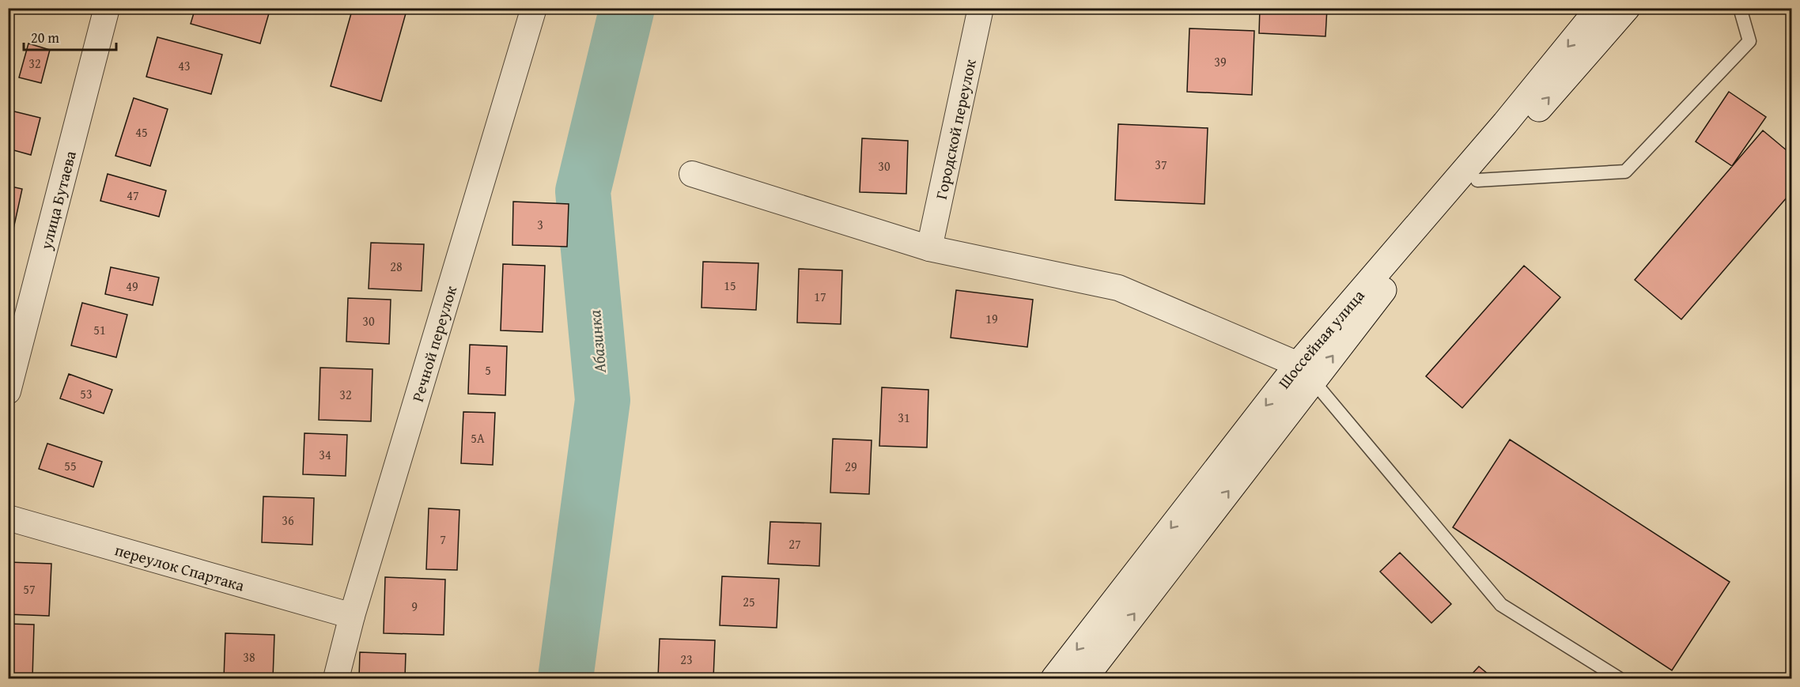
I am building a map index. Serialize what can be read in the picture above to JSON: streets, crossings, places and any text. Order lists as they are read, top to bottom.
{
  "streets": {
    "main road": ["Шоссейная улица"],
    "street": [
      "Городской переулок",
      "улица Бутаева",
      "Речной переулок",
      "переулок Спартака"
    ]
  },
  "crossings": [
    ["Речной переулок", "переулок Спартака"]
  ],
  "water": ["Абазинка"],
  "house_numbers": [
    "39",
    "32",
    "43",
    "45",
    "37",
    "30",
    "47",
    "3",
    "28",
    "15",
    "49",
    "17",
    "19",
    "30",
    "51",
    "5",
    "53",
    "32",
    "31",
    "5А",
    "34",
    "55",
    "29",
    "36",
    "7",
    "27",
    "57",
    "25",
    "9",
    "38",
    "23"
  ],
  "scale_bar": "20 m"
}
